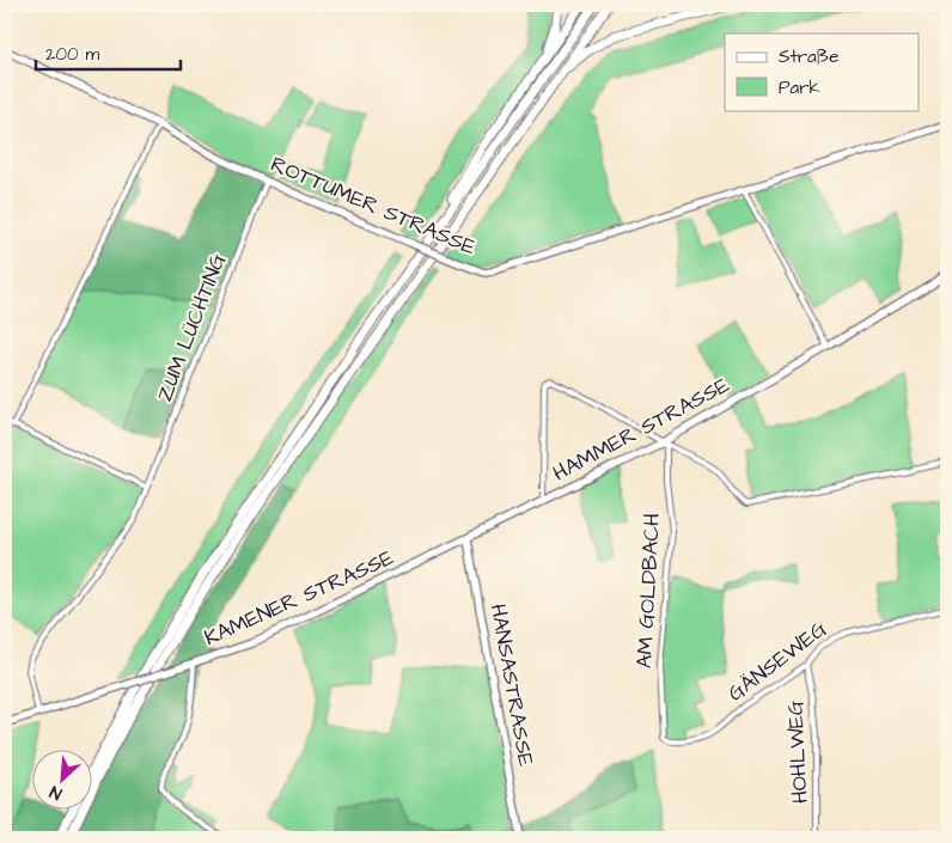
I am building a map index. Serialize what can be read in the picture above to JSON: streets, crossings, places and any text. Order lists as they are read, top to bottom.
{
  "streets": {
    "street": [
      "ROTTUMER STRASSE",
      "ZUM LÜCHTING",
      "HAMMER STRASSE",
      "AM GOLDBACH",
      "KAMENER STRASSE",
      "GÄNSEWEG",
      "HANSASTRASSE",
      "HOHLWEG"
    ]
  },
  "crossings": [
    ["ROTTUMER STRASSE", "ZUM LÜCHTING"],
    ["ZUM LÜCHTING", "KAMENER STRASSE"],
    ["HAMMER STRASSE", "AM GOLDBACH"],
    ["HAMMER STRASSE", "KAMENER STRASSE"],
    ["HAMMER STRASSE", "HANSASTRASSE"],
    ["AM GOLDBACH", "GÄNSEWEG"],
    ["KAMENER STRASSE", "HANSASTRASSE"],
    ["GÄNSEWEG", "HOHLWEG"]
  ],
  "legend": ["Straße", "Park"],
  "scale_bar": "200 m",
  "north": "bottom left"
}
